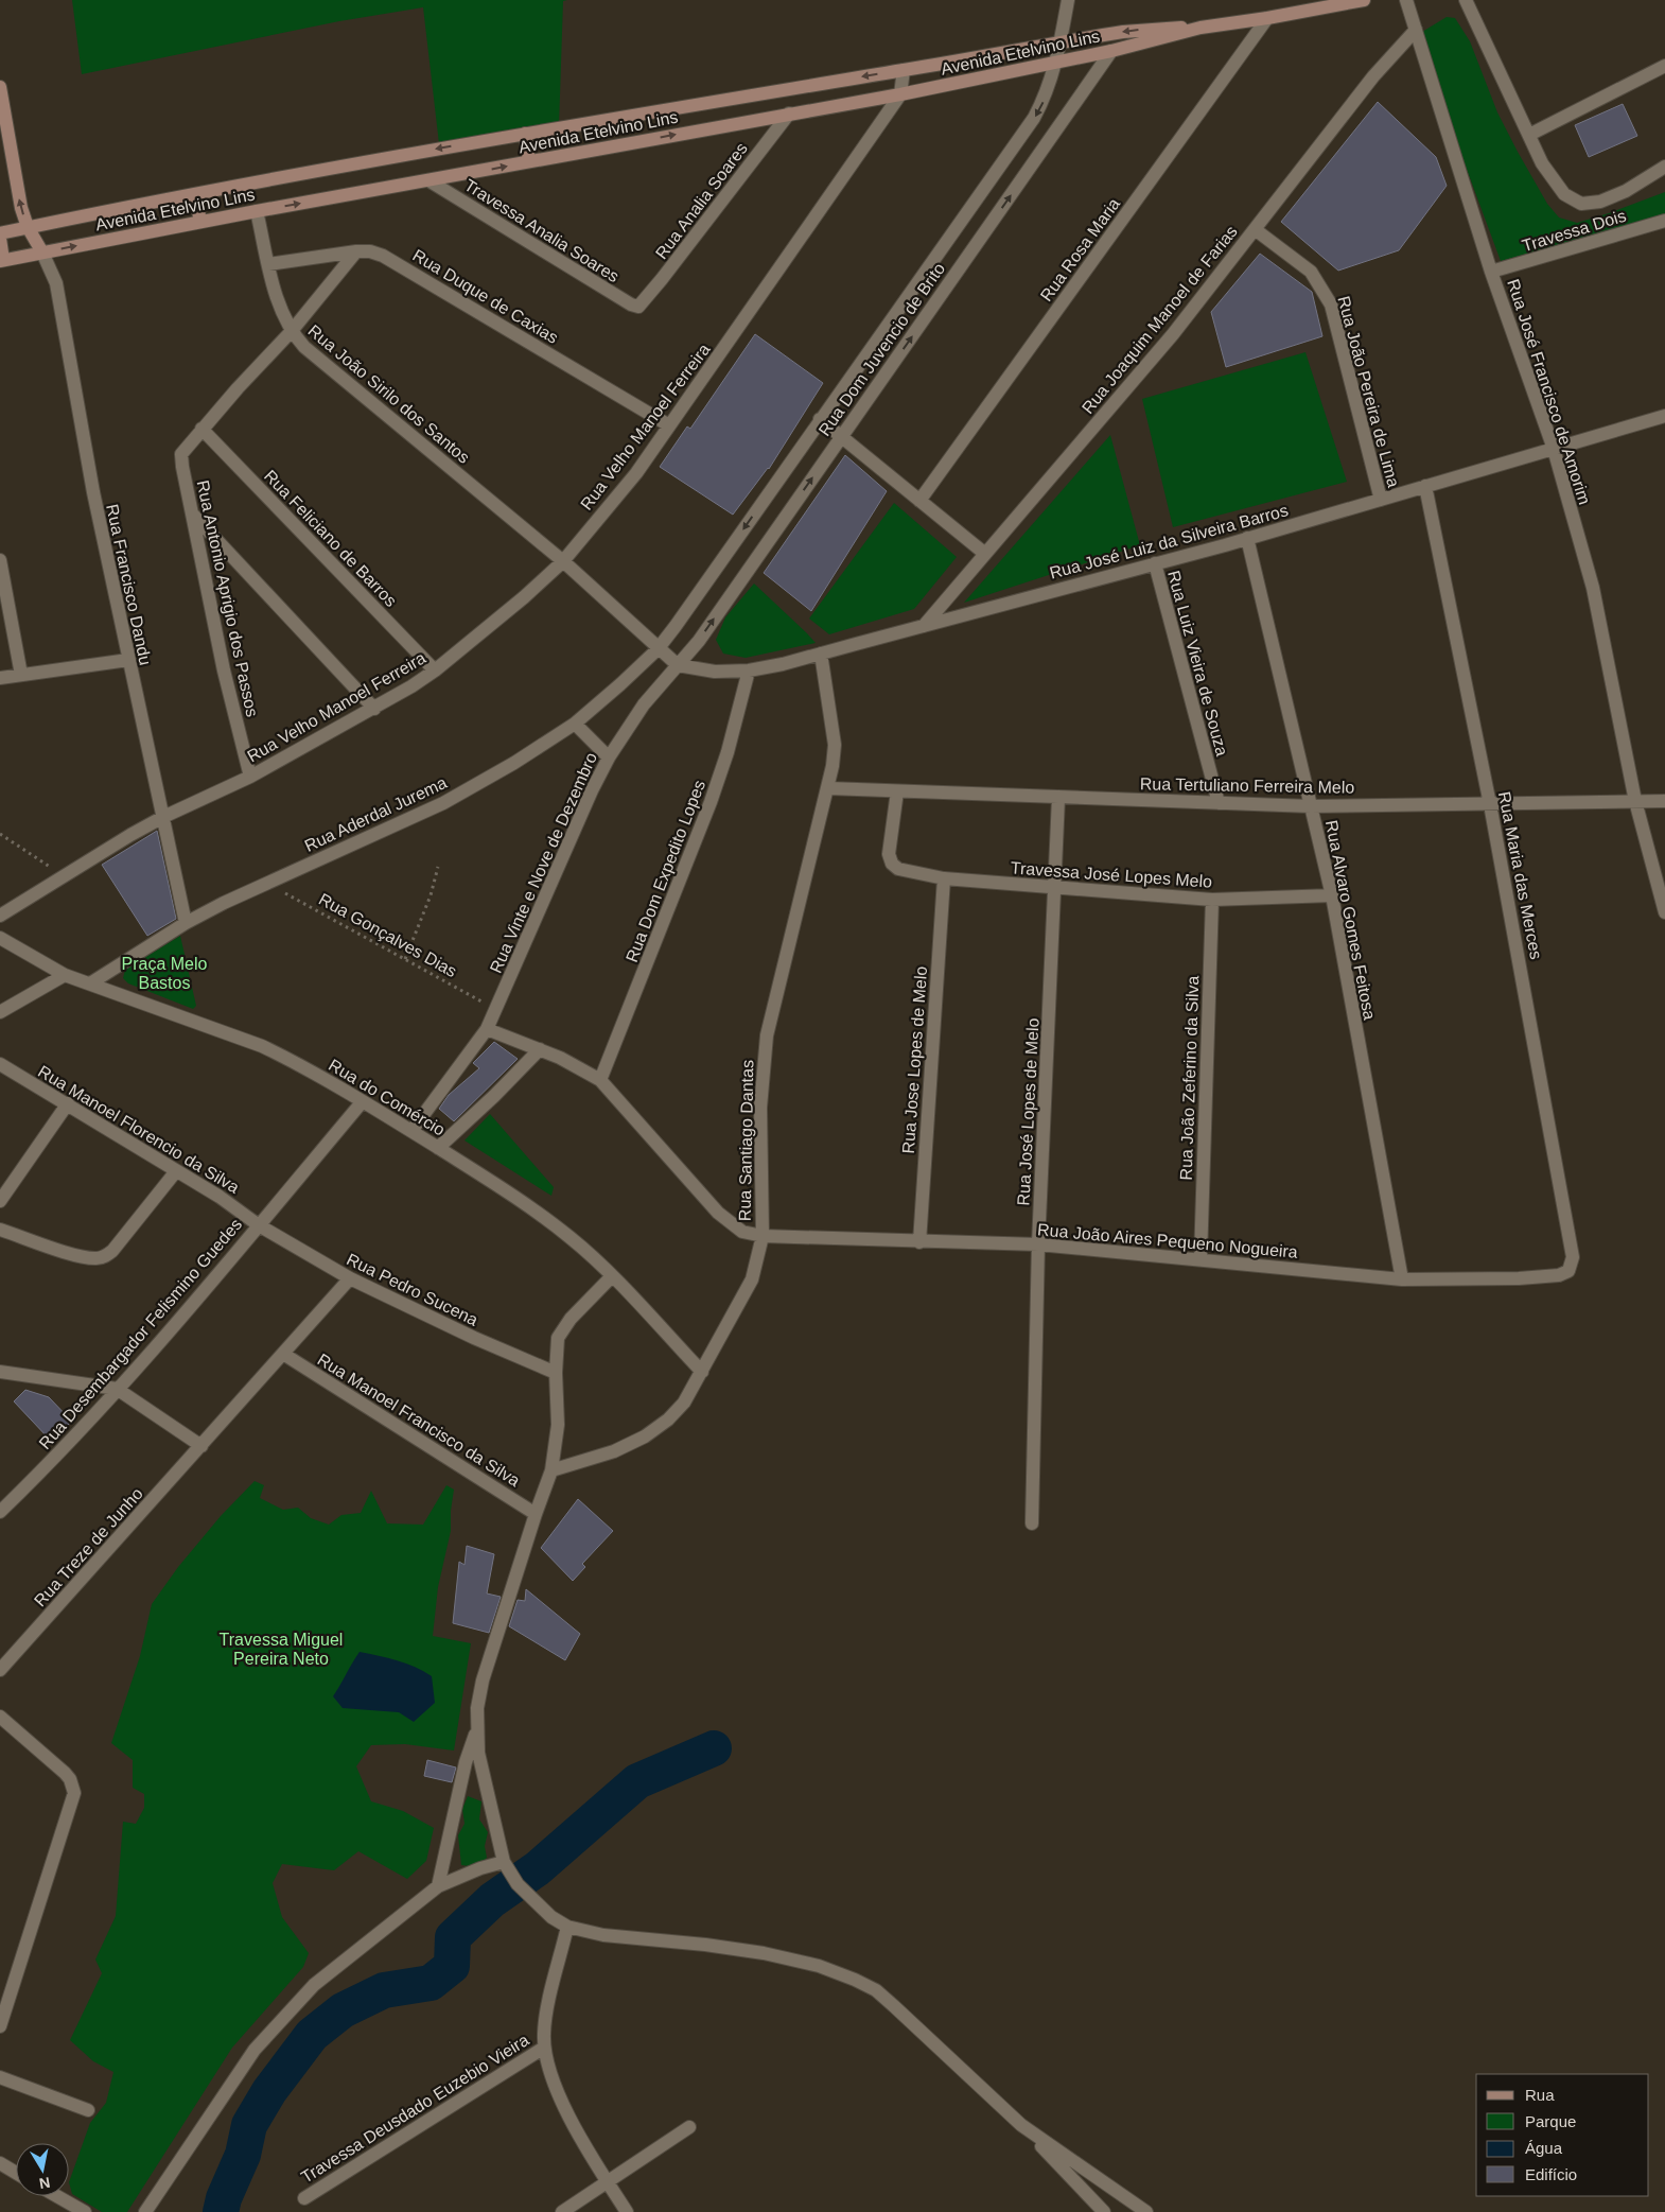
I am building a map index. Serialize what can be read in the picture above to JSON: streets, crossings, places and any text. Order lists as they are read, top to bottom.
{
  "streets": {
    "main road": ["Avenida Etelvino Lins"],
    "street": [
      "Rua Analia Soares",
      "Travessa Analia Soares",
      "Travessa Dois",
      "Rua Rosa Maria",
      "Rua Duque de Caxias",
      "Rua Joaquim Manoel de Farias",
      "Rua Dom Juvencio de Brito",
      "Rua João Pereira de Lima",
      "Rua José Francisco de Amorim",
      "Rua João Sirilo dos Santos",
      "Rua Velho Manoel Ferreira",
      "Rua Feliciano de Barros",
      "Rua José Luiz da Silveira Barros",
      "Rua Francisco Dandu",
      "Rua Antonio Aprigio dos Passos",
      "Rua Luiz Vieira de Souza",
      "Rua Tertuliano Ferreira Melo",
      "Rua Aderdal Jurema",
      "Rua Vinte e Nove de Dezembro",
      "Rua Dom Expedito Lopes",
      "Travessa José Lopes Melo",
      "Rua Maria das Merces",
      "Rua Alvaro Gomes Feitosa",
      "Rua Jose Lopes de Melo",
      "Rua João Zeferino da Silva",
      "Rua do Comércio",
      "Rua José Lopes de Melo",
      "Rua Manoel Florencio da Silva",
      "Rua Santiago Dantas",
      "Rua João Aires Pequeno Nogueira",
      "Rua Pedro Sucena",
      "Rua Desembargador Felismino Guedes",
      "Rua Manoel Francisco da Silva",
      "Rua Treze de Junho",
      "Travessa Deusdado Euzebio Vieira"
    ],
    "path": ["Rua Gonçalves Dias"]
  },
  "crossings": [
    ["Avenida Etelvino Lins", "Rua Analia Soares"],
    ["Avenida Etelvino Lins", "Travessa Analia Soares"],
    ["Avenida Etelvino Lins", "Rua Rosa Maria"],
    ["Avenida Etelvino Lins", "Rua Dom Juvencio de Brito"],
    ["Avenida Etelvino Lins", "Rua João Sirilo dos Santos"],
    ["Avenida Etelvino Lins", "Rua Velho Manoel Ferreira"],
    ["Avenida Etelvino Lins", "Rua Francisco Dandu"],
    ["Rua Analia Soares", "Travessa Analia Soares"],
    ["Travessa Dois", "Rua José Francisco de Amorim"],
    ["Rua Duque de Caxias", "Rua João Sirilo dos Santos"],
    ["Rua Duque de Caxias", "Rua Velho Manoel Ferreira"],
    ["Rua Joaquim Manoel de Farias", "Rua João Pereira de Lima"],
    ["Rua Joaquim Manoel de Farias", "Rua José Francisco de Amorim"],
    ["Rua Joaquim Manoel de Farias", "Rua José Luiz da Silveira Barros"],
    ["Rua Dom Juvencio de Brito", "Rua João Sirilo dos Santos"],
    ["Rua Dom Juvencio de Brito", "Rua José Luiz da Silveira Barros"],
    ["Rua Dom Juvencio de Brito", "Rua Aderdal Jurema"],
    ["Rua Dom Juvencio de Brito", "Rua Vinte e Nove de Dezembro"],
    ["Rua João Pereira de Lima", "Rua José Luiz da Silveira Barros"],
    ["Rua José Francisco de Amorim", "Rua José Luiz da Silveira Barros"],
    ["Rua José Francisco de Amorim", "Rua Tertuliano Ferreira Melo"],
    ["Rua João Sirilo dos Santos", "Rua Velho Manoel Ferreira"],
    ["Rua João Sirilo dos Santos", "Rua José Luiz da Silveira Barros"],
    ["Rua João Sirilo dos Santos", "Rua Aderdal Jurema"],
    ["Rua João Sirilo dos Santos", "Rua Vinte e Nove de Dezembro"],
    ["Rua Velho Manoel Ferreira", "Rua Feliciano de Barros"],
    ["Rua Velho Manoel Ferreira", "Rua Francisco Dandu"],
    ["Rua Velho Manoel Ferreira", "Rua Antonio Aprigio dos Passos"],
    ["Rua Feliciano de Barros", "Rua Antonio Aprigio dos Passos"],
    ["Rua José Luiz da Silveira Barros", "Rua Luiz Vieira de Souza"],
    ["Rua José Luiz da Silveira Barros", "Rua Vinte e Nove de Dezembro"],
    ["Rua José Luiz da Silveira Barros", "Rua Dom Expedito Lopes"],
    ["Rua José Luiz da Silveira Barros", "Rua Maria das Merces"],
    ["Rua José Luiz da Silveira Barros", "Rua Alvaro Gomes Feitosa"],
    ["Rua José Luiz da Silveira Barros", "Rua Santiago Dantas"],
    ["Rua Francisco Dandu", "Rua Aderdal Jurema"],
    ["Rua Luiz Vieira de Souza", "Rua Tertuliano Ferreira Melo"],
    ["Rua Tertuliano Ferreira Melo", "Travessa José Lopes Melo"],
    ["Rua Tertuliano Ferreira Melo", "Rua Maria das Merces"],
    ["Rua Tertuliano Ferreira Melo", "Rua Alvaro Gomes Feitosa"],
    ["Rua Tertuliano Ferreira Melo", "Rua José Lopes de Melo"],
    ["Rua Tertuliano Ferreira Melo", "Rua Santiago Dantas"],
    ["Rua Aderdal Jurema", "Rua Gonçalves Dias"],
    ["Rua Aderdal Jurema", "Rua do Comércio"],
    ["Rua Vinte e Nove de Dezembro", "Rua Gonçalves Dias"],
    ["Rua Vinte e Nove de Dezembro", "Rua do Comércio"],
    ["Rua Vinte e Nove de Dezembro", "Rua João Aires Pequeno Nogueira"],
    ["Rua Dom Expedito Lopes", "Rua João Aires Pequeno Nogueira"],
    ["Travessa José Lopes Melo", "Rua Alvaro Gomes Feitosa"],
    ["Travessa José Lopes Melo", "Rua Jose Lopes de Melo"],
    ["Travessa José Lopes Melo", "Rua João Zeferino da Silva"],
    ["Travessa José Lopes Melo", "Rua José Lopes de Melo"],
    ["Rua Maria das Merces", "Rua João Aires Pequeno Nogueira"],
    ["Rua Alvaro Gomes Feitosa", "Rua João Aires Pequeno Nogueira"],
    ["Rua Jose Lopes de Melo", "Rua João Aires Pequeno Nogueira"],
    ["Rua João Zeferino da Silva", "Rua João Aires Pequeno Nogueira"],
    ["Rua do Comércio", "Rua Santiago Dantas"],
    ["Rua do Comércio", "Rua Desembargador Felismino Guedes"],
    ["Rua José Lopes de Melo", "Rua João Aires Pequeno Nogueira"],
    ["Rua Manoel Florencio da Silva", "Rua Pedro Sucena"],
    ["Rua Manoel Florencio da Silva", "Rua Desembargador Felismino Guedes"],
    ["Rua Santiago Dantas", "Rua João Aires Pequeno Nogueira"],
    ["Rua Pedro Sucena", "Rua Desembargador Felismino Guedes"],
    ["Rua Pedro Sucena", "Rua Treze de Junho"],
    ["Rua Manoel Francisco da Silva", "Rua Treze de Junho"]
  ],
  "parks": ["Praça Melo Bastos", "Travessa Miguel Pereira Neto"],
  "legend": [
    "Rua",
    "Parque",
    "Água",
    "Edifício"
  ],
  "north": "bottom"
}
